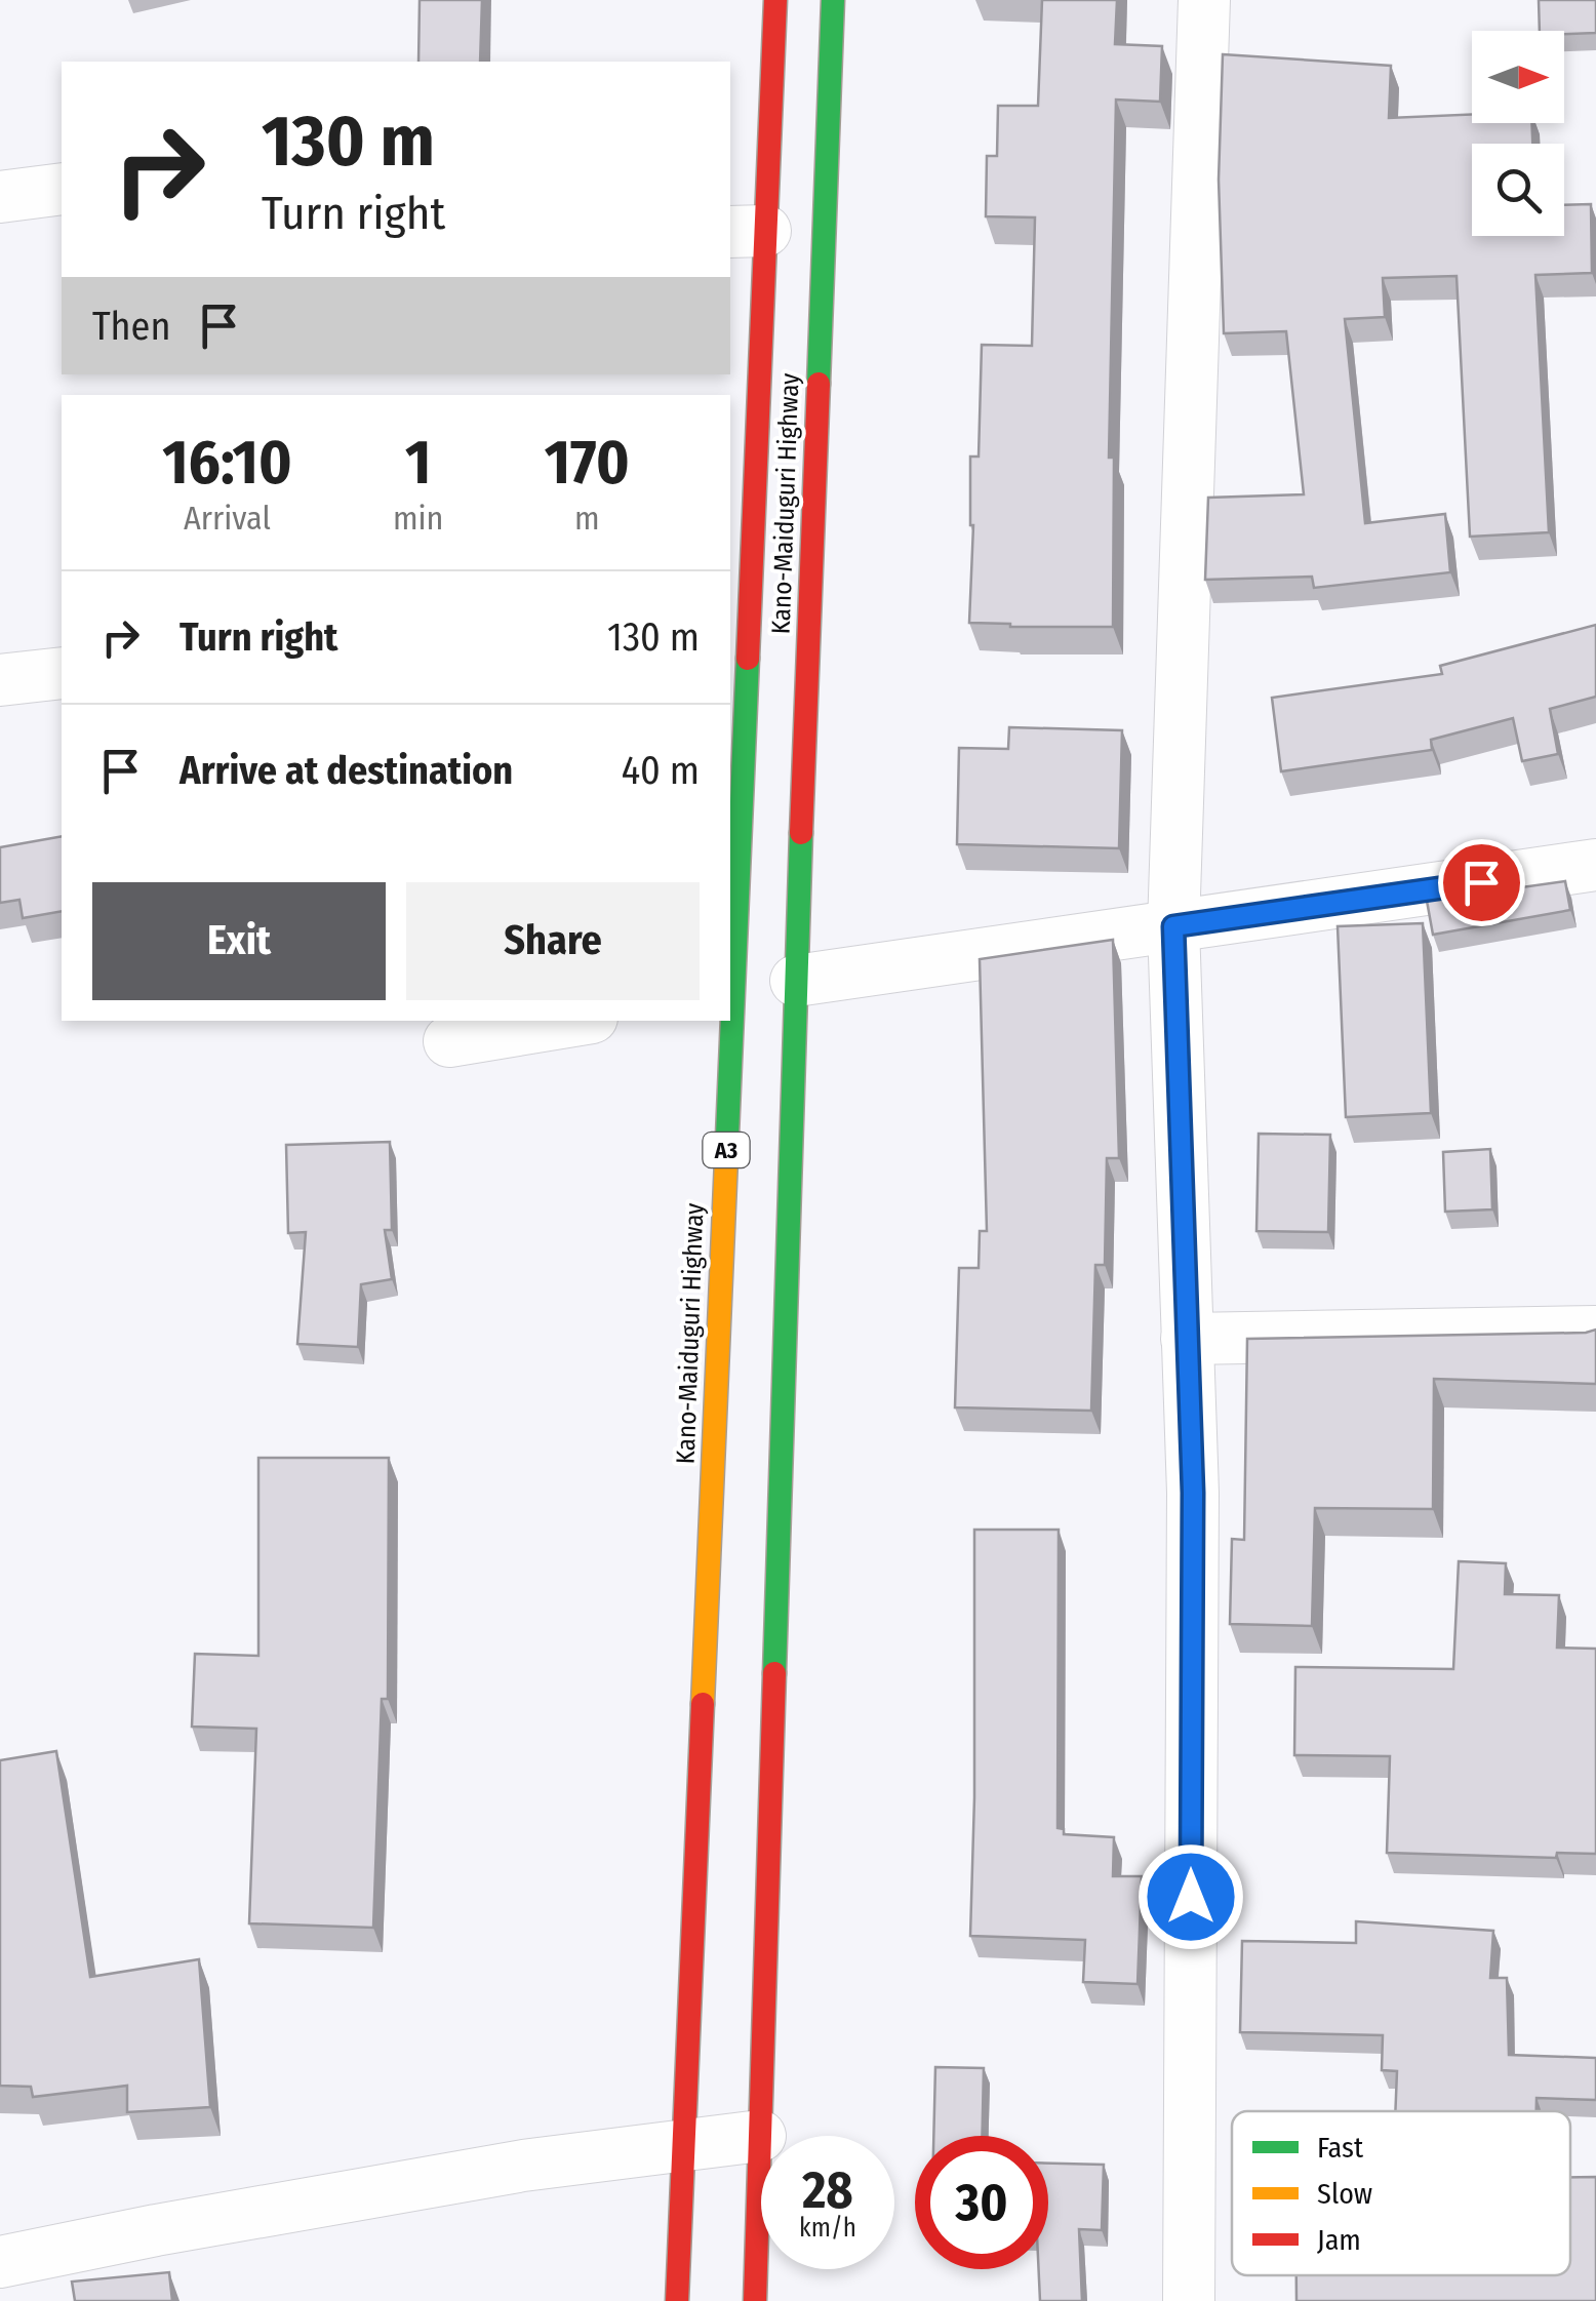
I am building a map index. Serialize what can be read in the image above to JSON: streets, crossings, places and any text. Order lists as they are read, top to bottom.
{
  "streets": {
    "highway": ["Kano-Maiduguri Highway", "A3"]
  },
  "legend": ["Fast", "Slow", "Jam"],
  "north": "right",
  "page": {
    "turn": ["130 m", "Turn right"],
    "then": "Then",
    "eta": [
      "16:10",
      "Arrival",
      "1",
      "min",
      "170",
      "m"
    ],
    "list": [
      {
        "name": "Turn right",
        "value": "130 m"
      },
      {
        "name": "Arrive at destination",
        "value": "40 m"
      }
    ],
    "buttons": ["Exit", "Share"],
    "speed": "28 km/h",
    "limit": "30"
  }
}
